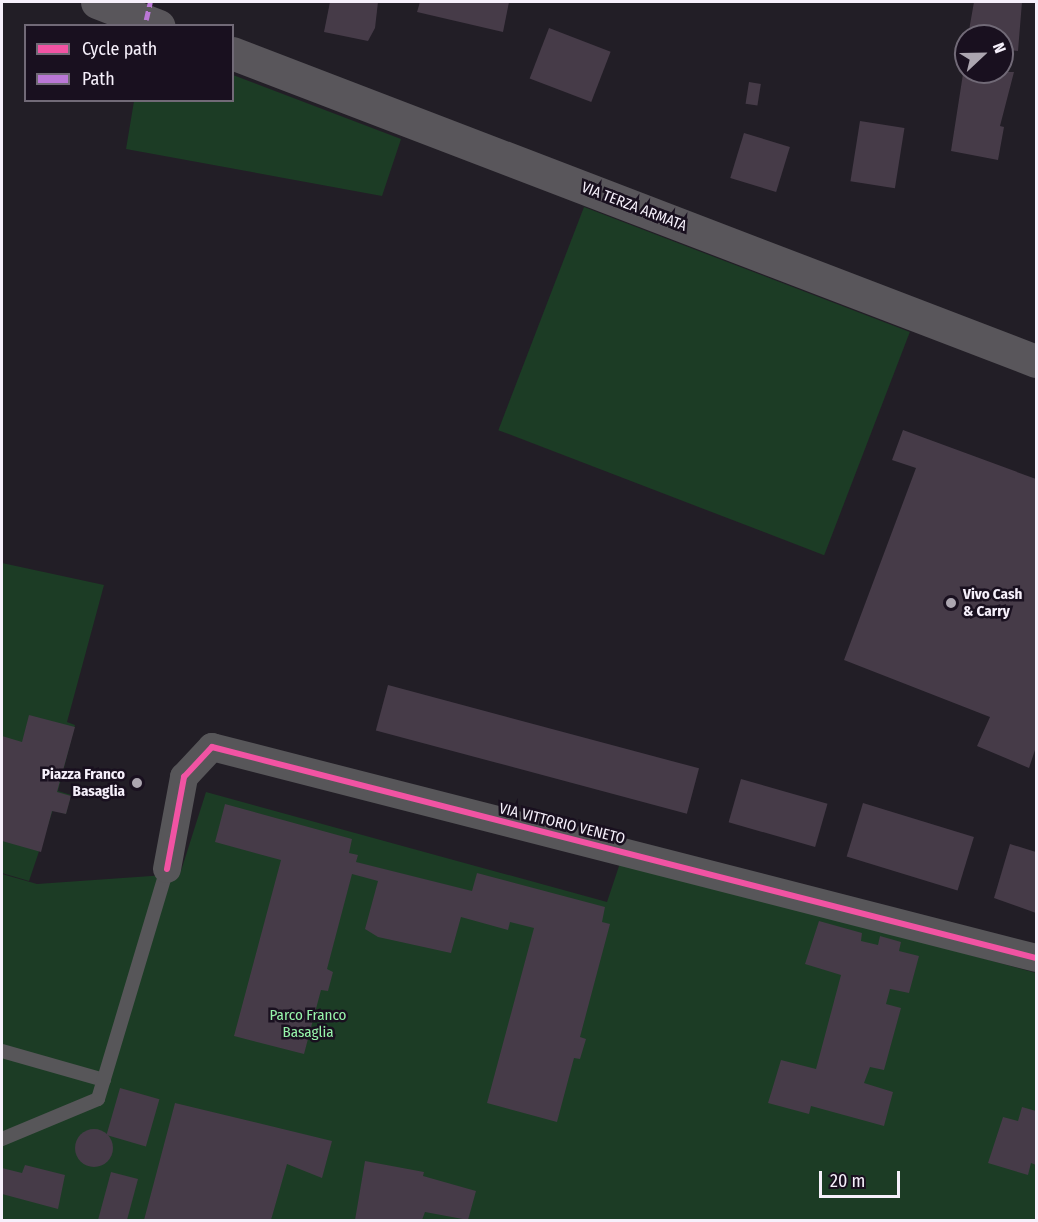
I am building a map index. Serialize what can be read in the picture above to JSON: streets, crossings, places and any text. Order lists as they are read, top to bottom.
{
  "streets": {
    "main road": ["VIA TERZA ARMATA"],
    "street": ["VIA VITTORIO VENETO"]
  },
  "parks": ["Parco Franco Basaglia"],
  "places": ["Vivo Cash & Carry", "Piazza Franco Basaglia"],
  "legend": ["Cycle path", "Path"],
  "scale_bar": "20 m",
  "north": "right"
}
